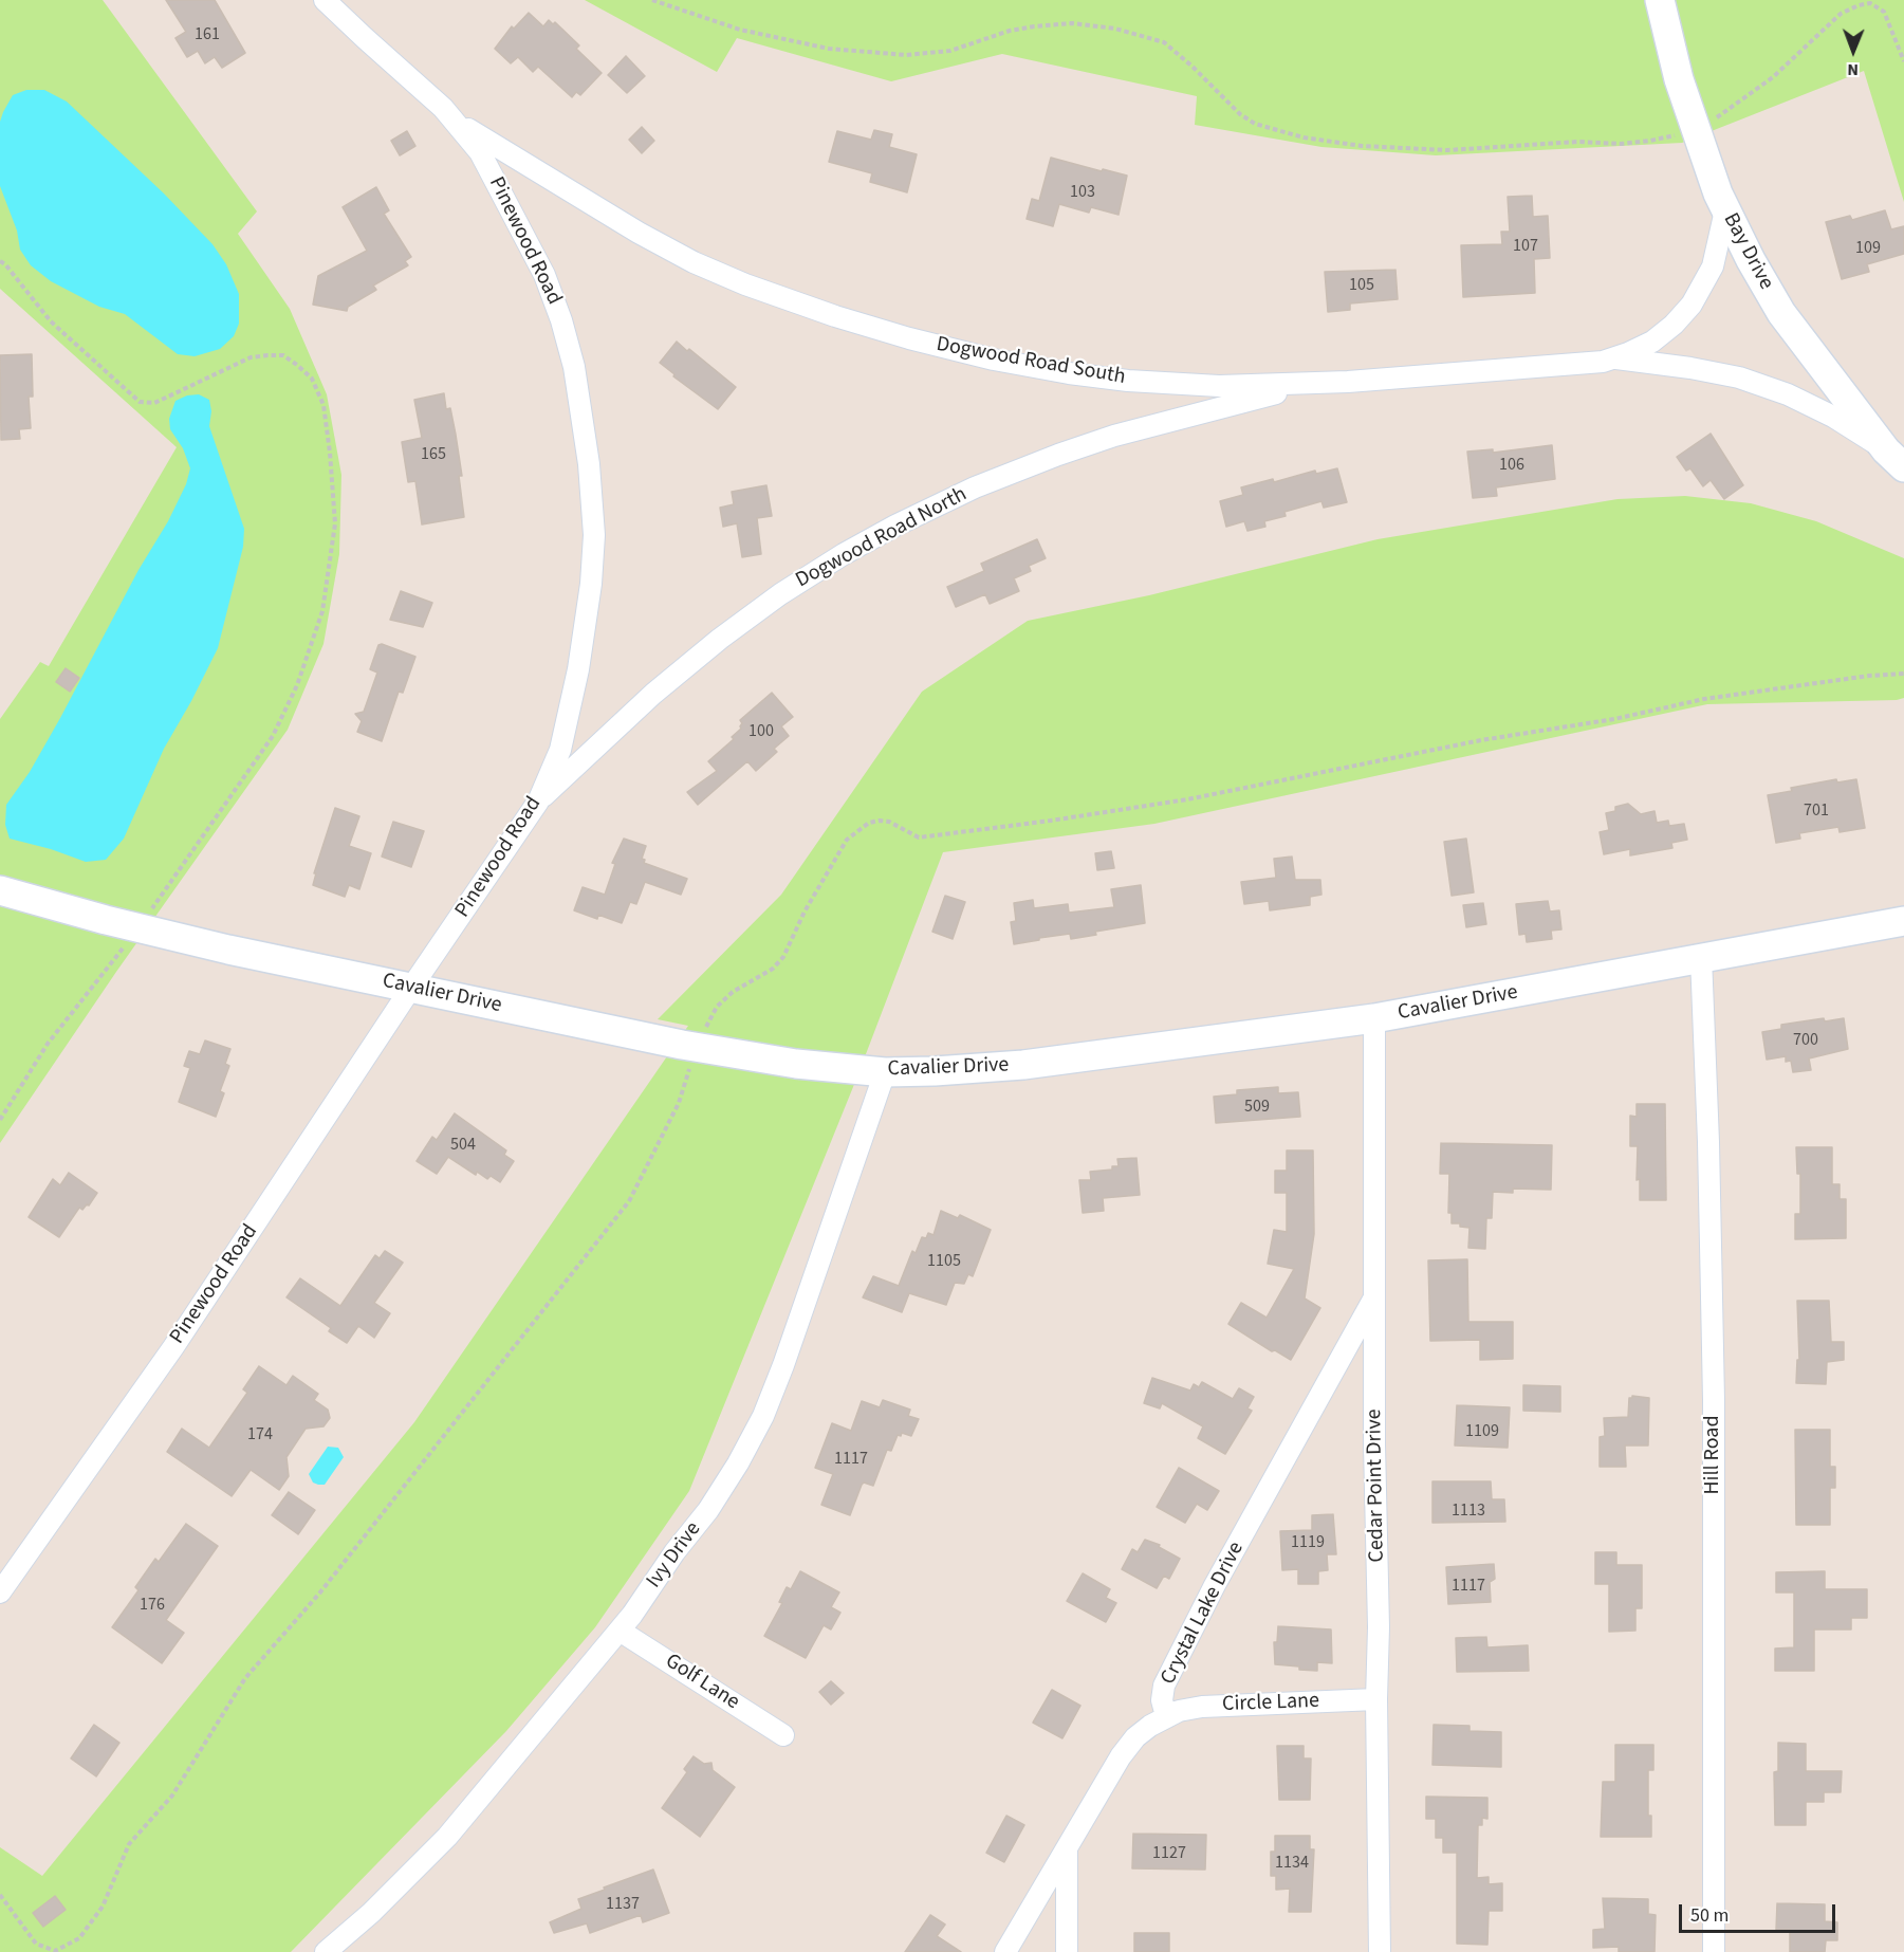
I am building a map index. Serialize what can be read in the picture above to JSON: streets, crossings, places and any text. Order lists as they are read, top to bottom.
{
  "streets": {
    "street": [
      "Pinewood Road",
      "Bay Drive",
      "Dogwood Road South",
      "Dogwood Road North",
      "Cavalier Drive",
      "Hill Road",
      "Cedar Point Drive",
      "Ivy Drive",
      "Crystal Lake Drive",
      "Golf Lane",
      "Circle Lane"
    ]
  },
  "crossings": [
    ["Pinewood Road", "Dogwood Road South"],
    ["Pinewood Road", "Dogwood Road North"],
    ["Pinewood Road", "Cavalier Drive"],
    ["Bay Drive", "Dogwood Road South"],
    ["Dogwood Road South", "Dogwood Road North"],
    ["Cavalier Drive", "Hill Road"],
    ["Cavalier Drive", "Cedar Point Drive"],
    ["Cavalier Drive", "Ivy Drive"],
    ["Cedar Point Drive", "Crystal Lake Drive"],
    ["Cedar Point Drive", "Circle Lane"],
    ["Ivy Drive", "Golf Lane"],
    ["Crystal Lake Drive", "Circle Lane"]
  ],
  "house_numbers": [
    "161",
    "103",
    "107",
    "109",
    "105",
    "165",
    "106",
    "100",
    "701",
    "700",
    "509",
    "504",
    "1105",
    "1109",
    "174",
    "1117",
    "1113",
    "1119",
    "1117",
    "176",
    "1127",
    "1134",
    "1137"
  ],
  "scale_bar": "50 m",
  "north": "bottom"
}
